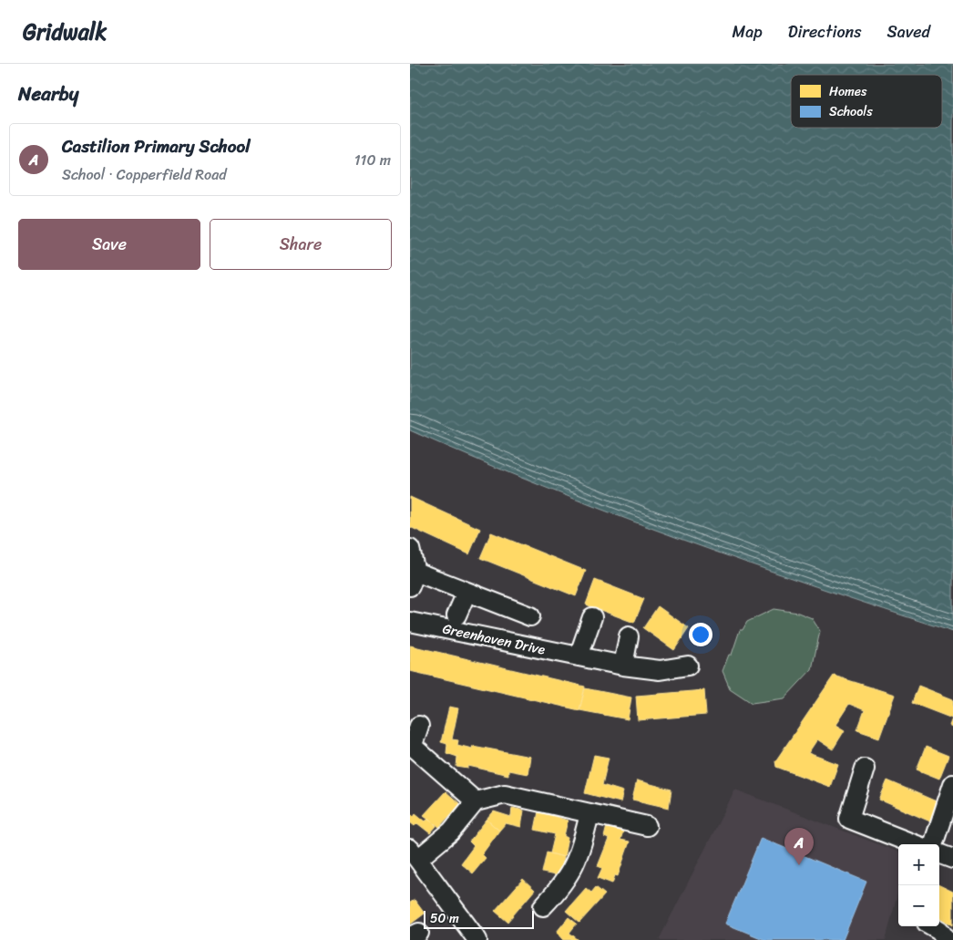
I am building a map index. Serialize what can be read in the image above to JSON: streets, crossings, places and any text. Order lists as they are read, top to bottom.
{
  "streets": {
    "street": ["Greenhaven Drive"]
  },
  "legend": ["Homes", "Schools"],
  "scale_bar": "50 m",
  "page": {
    "header": "Gridwalk",
    "nav": ["Map", "Directions", "Saved"],
    "heading": "Nearby",
    "list": [
      {
        "mark": "A",
        "name": "Castilion Primary School",
        "note": "School · Copperfield Road",
        "value": "110 m"
      }
    ],
    "buttons": ["Save", "Share"],
    "pins": "A",
    "map_buttons": ["+", "−"],
    "scale": "50 m"
  }
}
